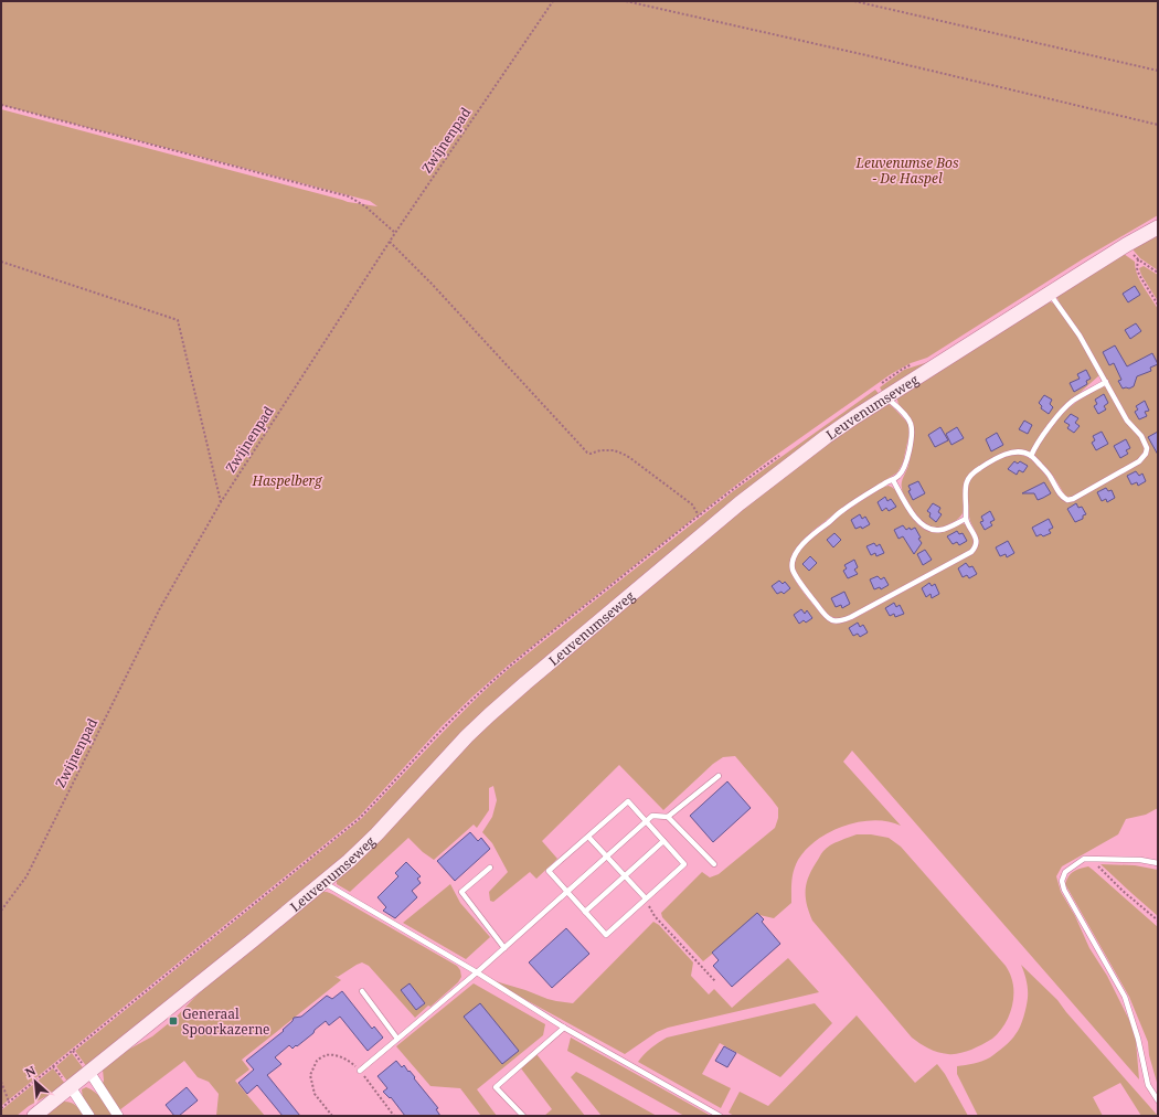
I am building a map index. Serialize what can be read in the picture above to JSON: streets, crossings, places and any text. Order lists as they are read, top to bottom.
{
  "streets": {
    "main road": ["Leuvenumseweg"],
    "path": ["Zwijnenpad"]
  },
  "crossings": [
    ["Zwijnenpad", "Leuvenumseweg"]
  ],
  "parks": ["Leuvenumse Bos - De Haspel", "Haspelberg"],
  "places": {
    "transit": ["Generaal Spoorkazerne"]
  },
  "north": "top left"
}
